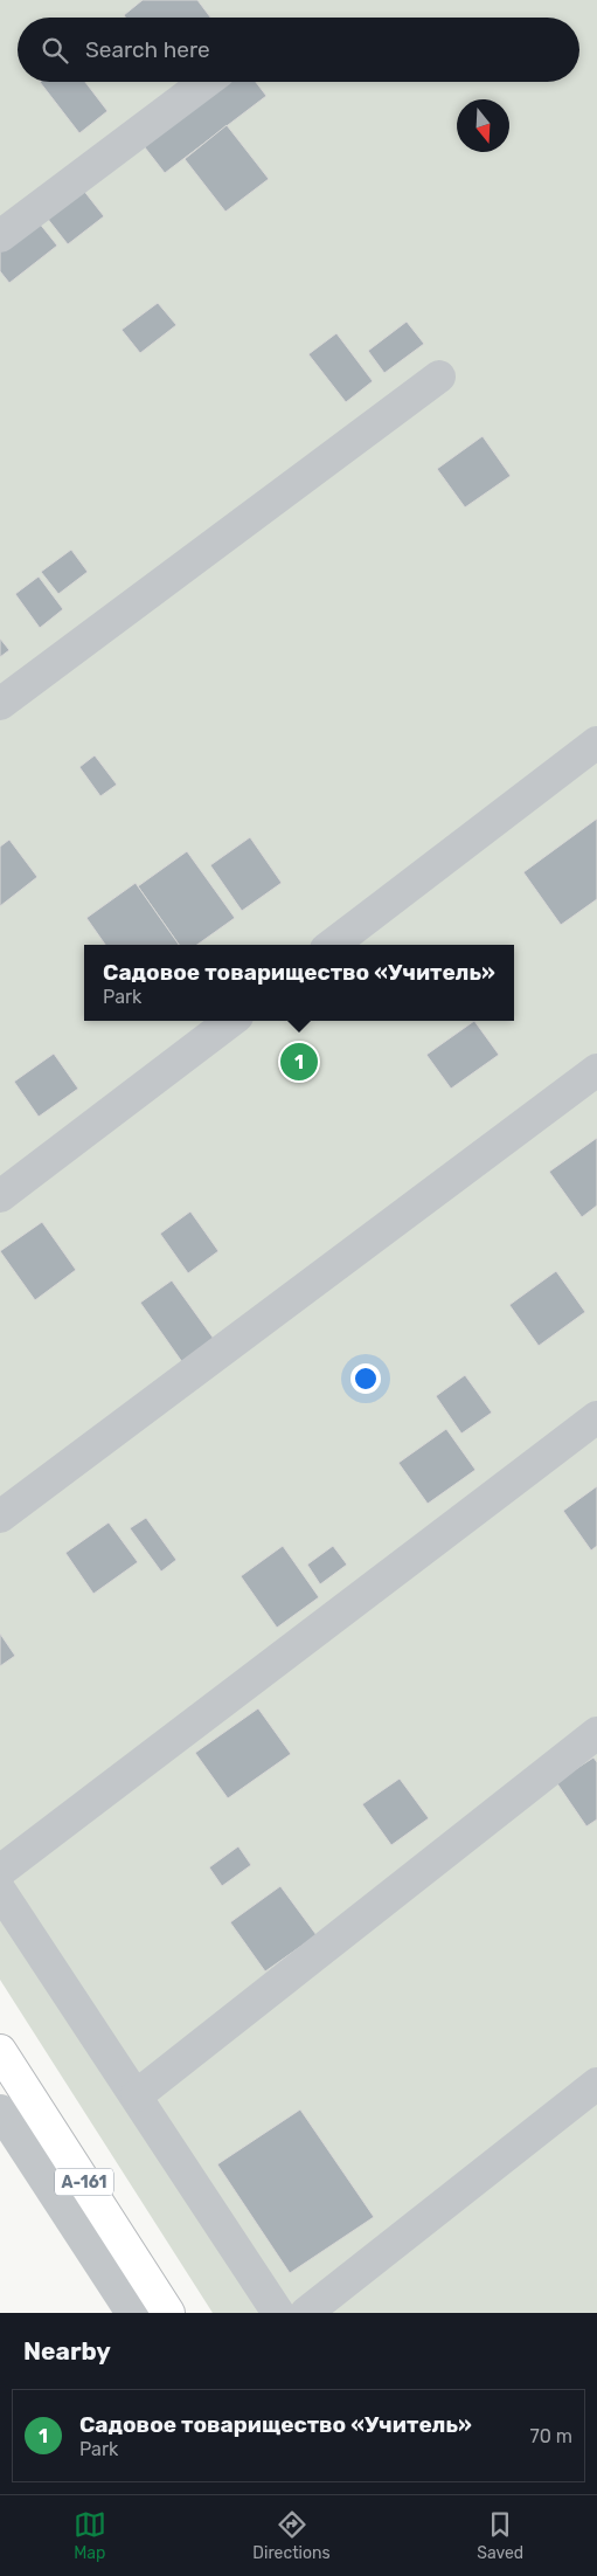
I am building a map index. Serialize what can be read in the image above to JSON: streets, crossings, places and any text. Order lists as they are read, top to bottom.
{
  "streets": {
    "highway": ["А-161"]
  },
  "north": "bottom",
  "page": {
    "search": "Search here",
    "popup": ["Садовое товарищество «Учитель»", "Park"],
    "pins": "1",
    "heading": "Nearby",
    "list": [
      {
        "mark": "1",
        "name": "Садовое товарищество «Учитель»",
        "note": "Park",
        "value": "70 m"
      }
    ],
    "nav": ["Map", "Directions", "Saved"]
  }
}
